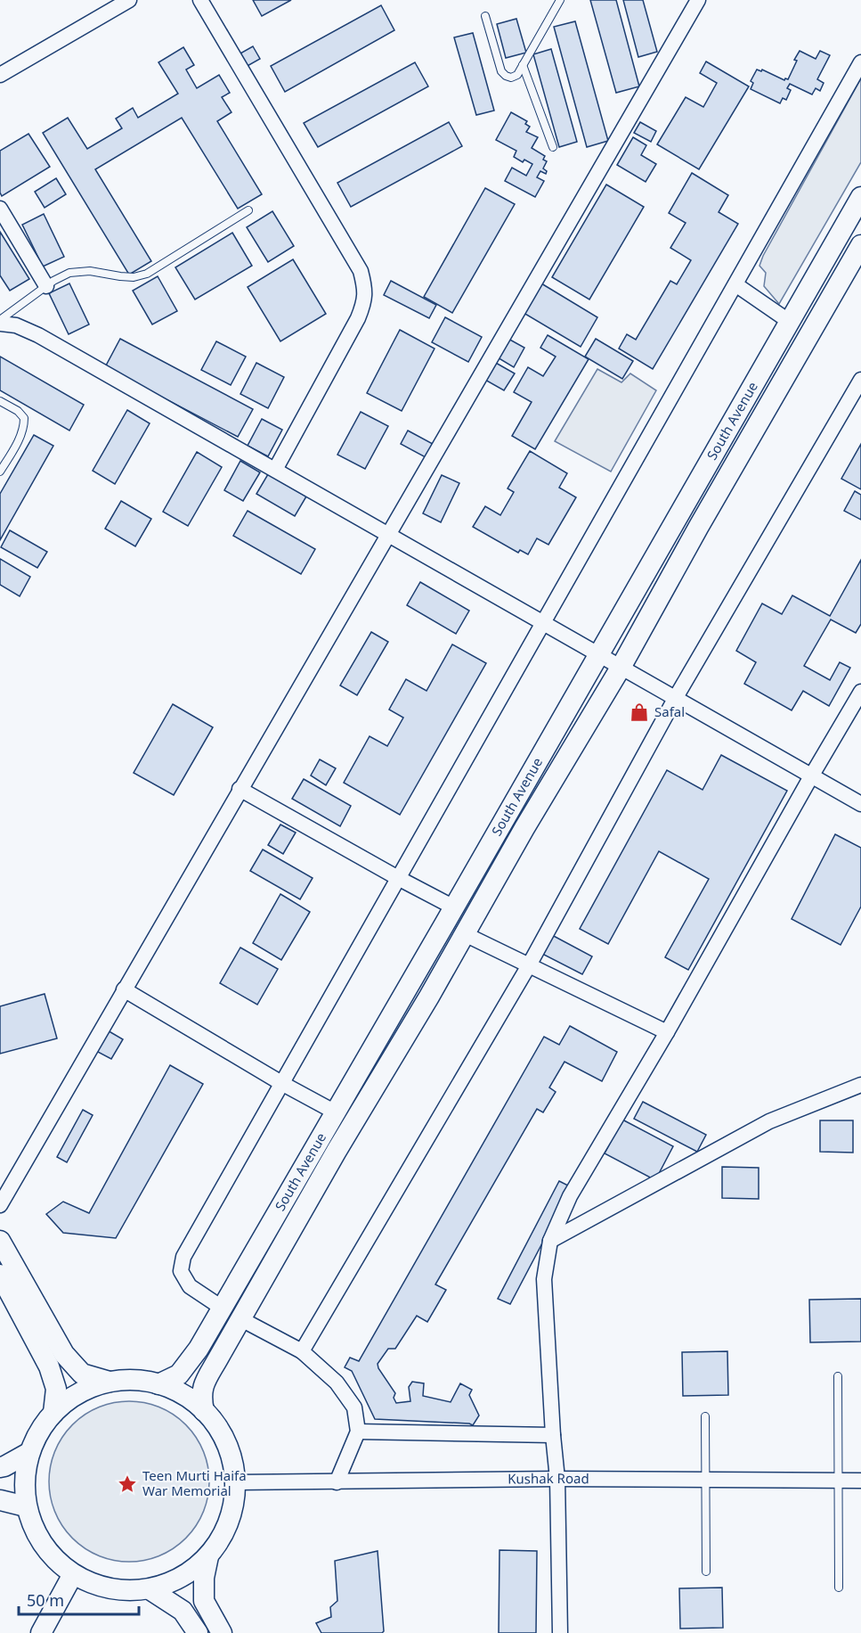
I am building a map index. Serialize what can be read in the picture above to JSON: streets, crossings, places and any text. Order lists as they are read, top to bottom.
{
  "streets": {
    "main road": ["South Avenue"],
    "street": ["Kushak Road"]
  },
  "places": {
    "shop": ["Safal"],
    "place": ["Teen Murti Haifa War Memorial"]
  },
  "scale_bar": "50 m"
}
